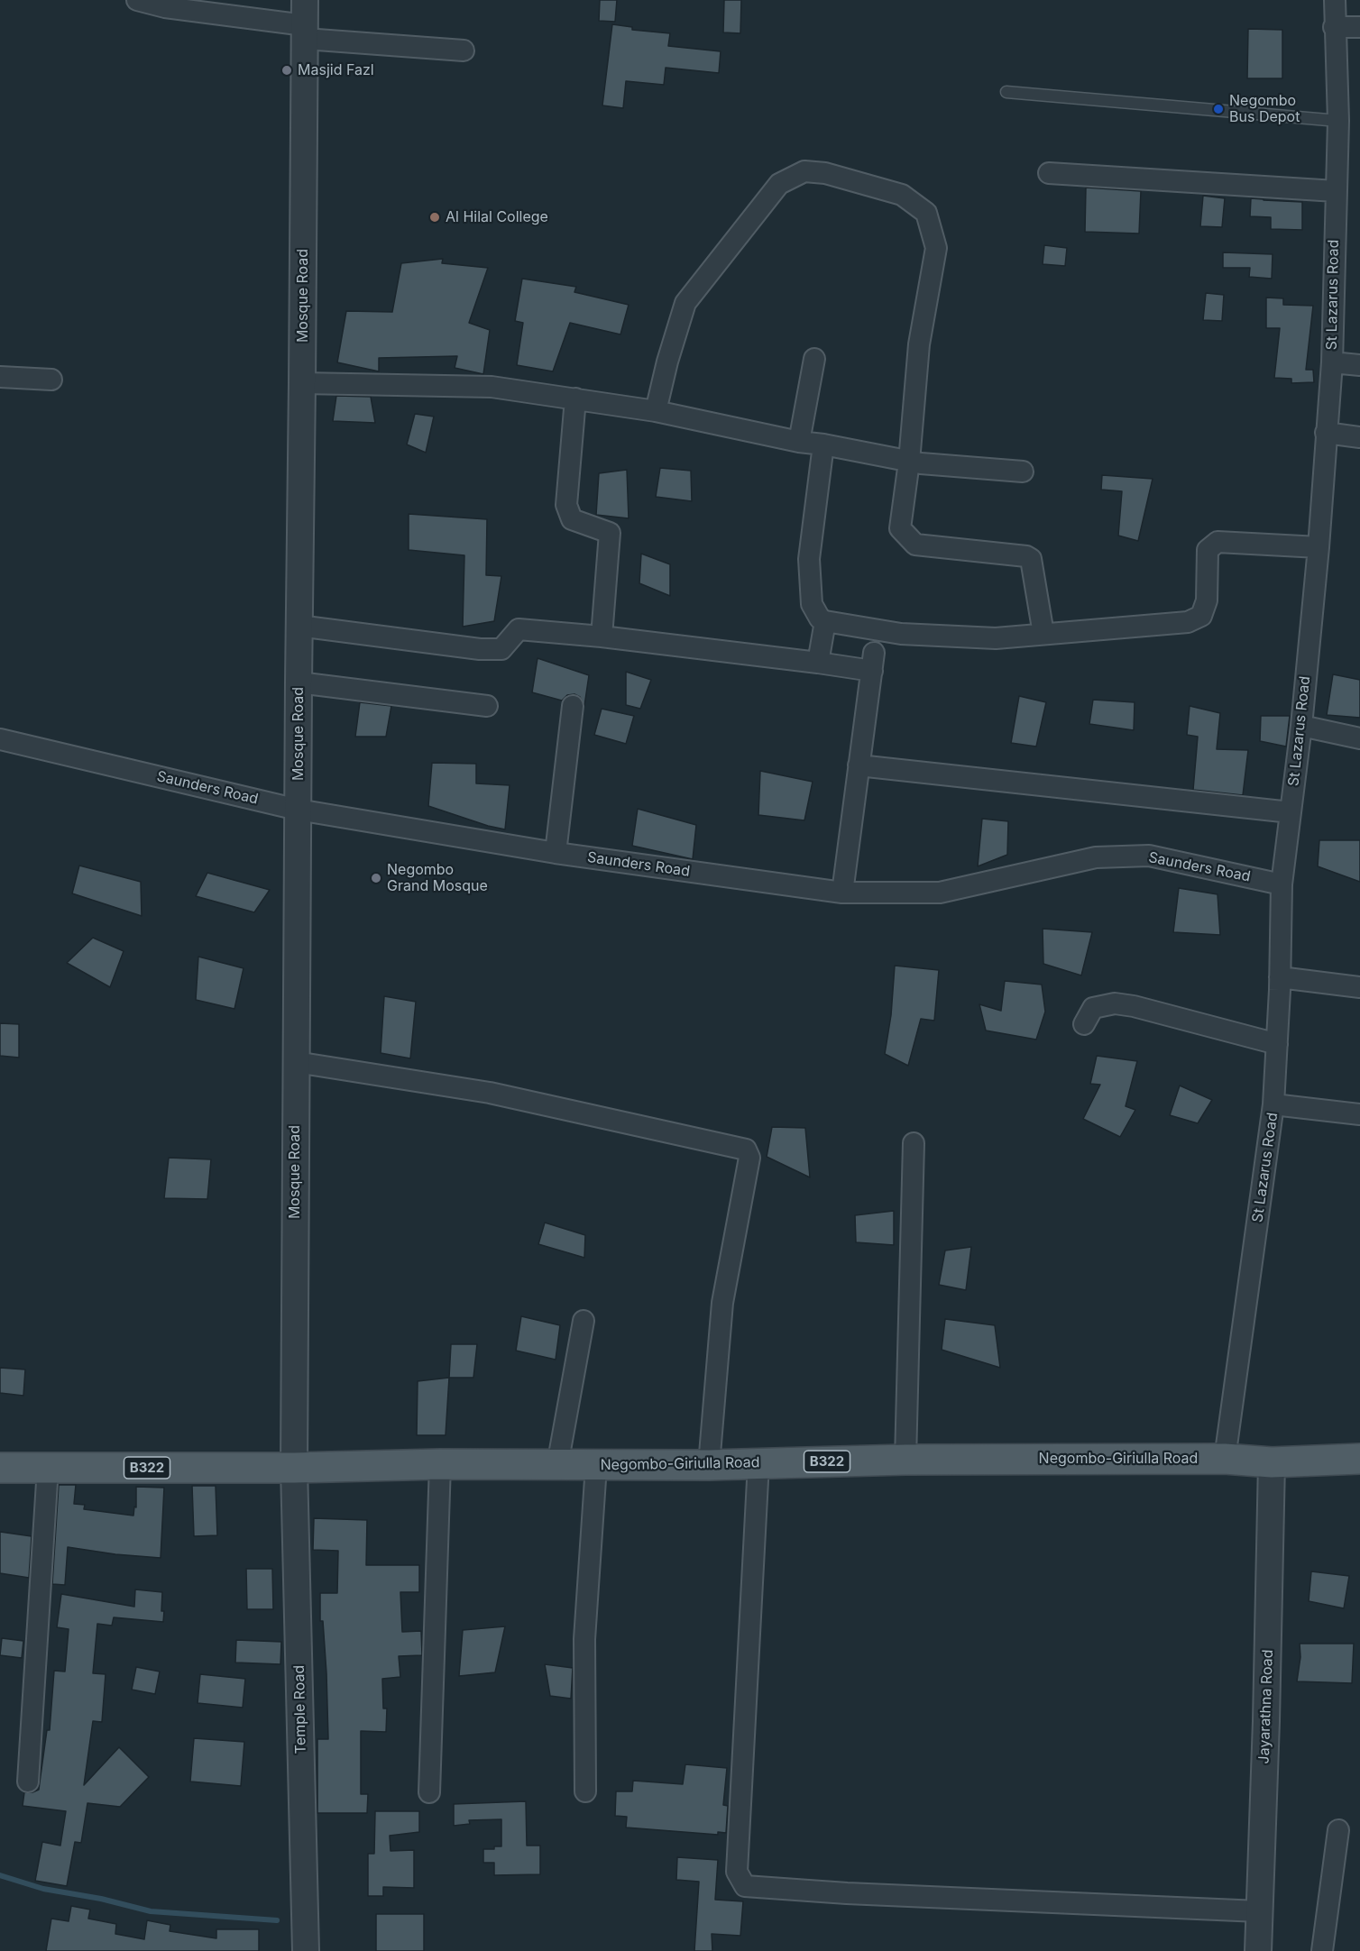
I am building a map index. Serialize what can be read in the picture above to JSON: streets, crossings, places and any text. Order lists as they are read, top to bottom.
{
  "streets": {
    "main road": ["Negombo-Giriulla Road", "B322"],
    "street": [
      "St Lazarus Road",
      "Mosque Road",
      "Saunders Road",
      "Jayarathna Road",
      "Temple Road"
    ]
  },
  "crossings": [
    ["St Lazarus Road", "Saunders Road"],
    ["St Lazarus Road", "Negombo-Giriulla Road"],
    ["Mosque Road", "Saunders Road"],
    ["Mosque Road", "Negombo-Giriulla Road"],
    ["Mosque Road", "Temple Road"],
    ["Negombo-Giriulla Road", "Jayarathna Road"],
    ["Negombo-Giriulla Road", "Temple Road"]
  ],
  "places": [
    "Masjid Fazl",
    "Negombo Bus Depot",
    "Al Hilal College",
    "Negombo Grand Mosque"
  ]
}
